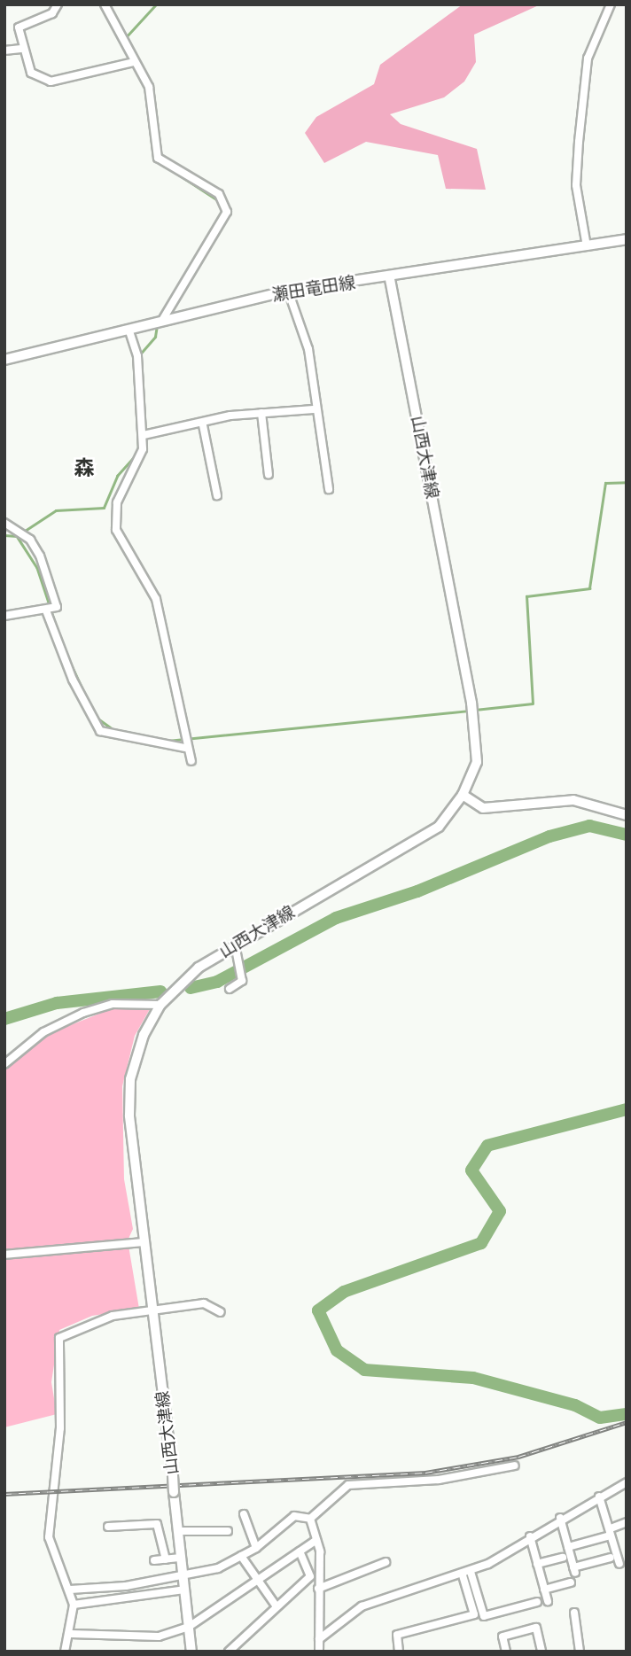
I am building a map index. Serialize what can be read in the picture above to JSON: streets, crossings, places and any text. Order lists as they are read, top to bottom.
{
  "streets": {
    "main road": ["瀬田竜田線", "山西大津線"]
  },
  "crossings": [
    ["瀬田竜田線", "山西大津線"]
  ],
  "districts": ["森"]
}
